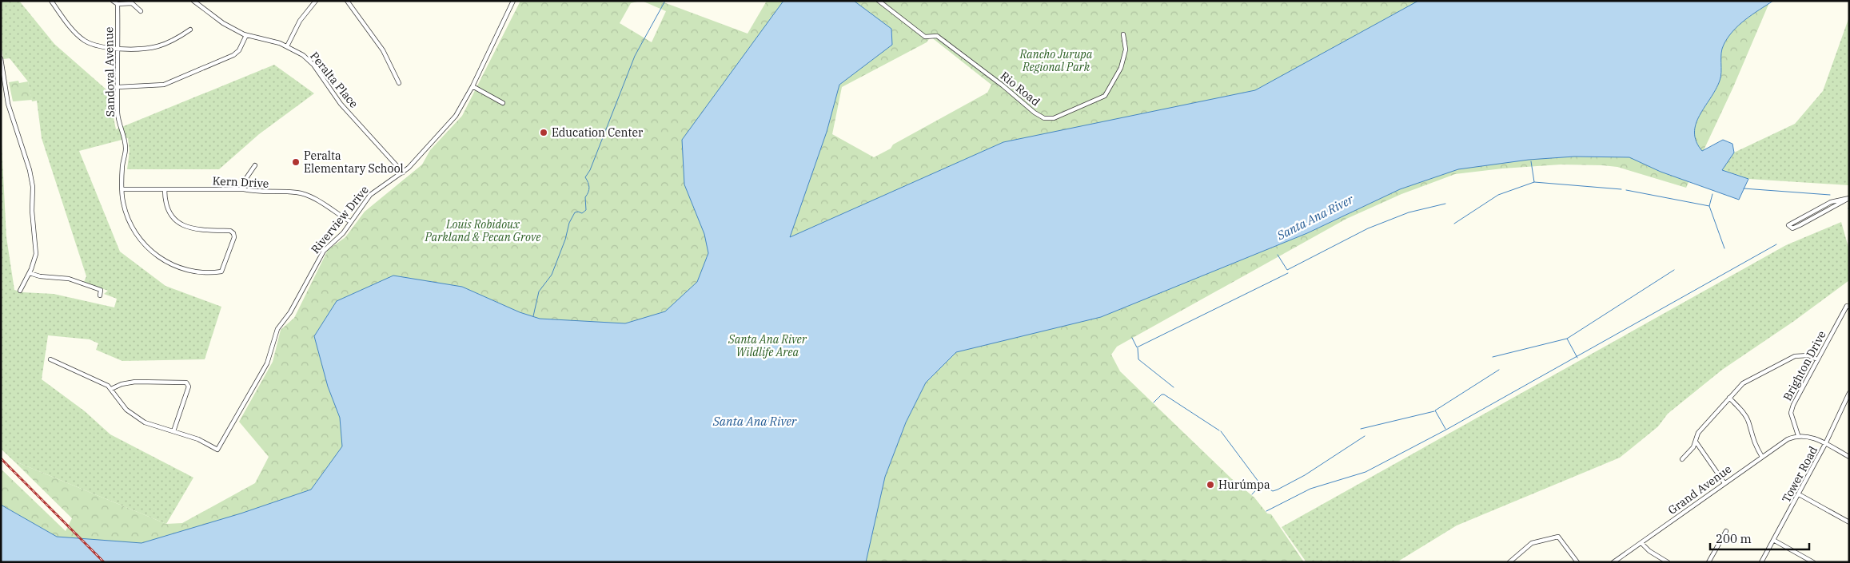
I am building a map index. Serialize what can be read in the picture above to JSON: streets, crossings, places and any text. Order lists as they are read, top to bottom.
{
  "streets": {
    "street": [
      "Sandoval Avenue",
      "Peralta Place",
      "Rio Road",
      "Kern Drive",
      "Riverview Drive",
      "Brighton Drive",
      "Tower Road",
      "Grand Avenue"
    ]
  },
  "crossings": [
    ["Sandoval Avenue", "Kern Drive"],
    ["Peralta Place", "Riverview Drive"],
    ["Kern Drive", "Riverview Drive"],
    ["Brighton Drive", "Grand Avenue"]
  ],
  "water": ["Santa Ana River"],
  "parks": ["Rancho Jurupa Regional Park", "Louis Robidoux Parkland & Pecan Grove", "Santa Ana River Wildlife Area"],
  "places": ["Education Center", "Peralta Elementary School", "Hurúmpa"],
  "scale_bar": "200 m"
}
